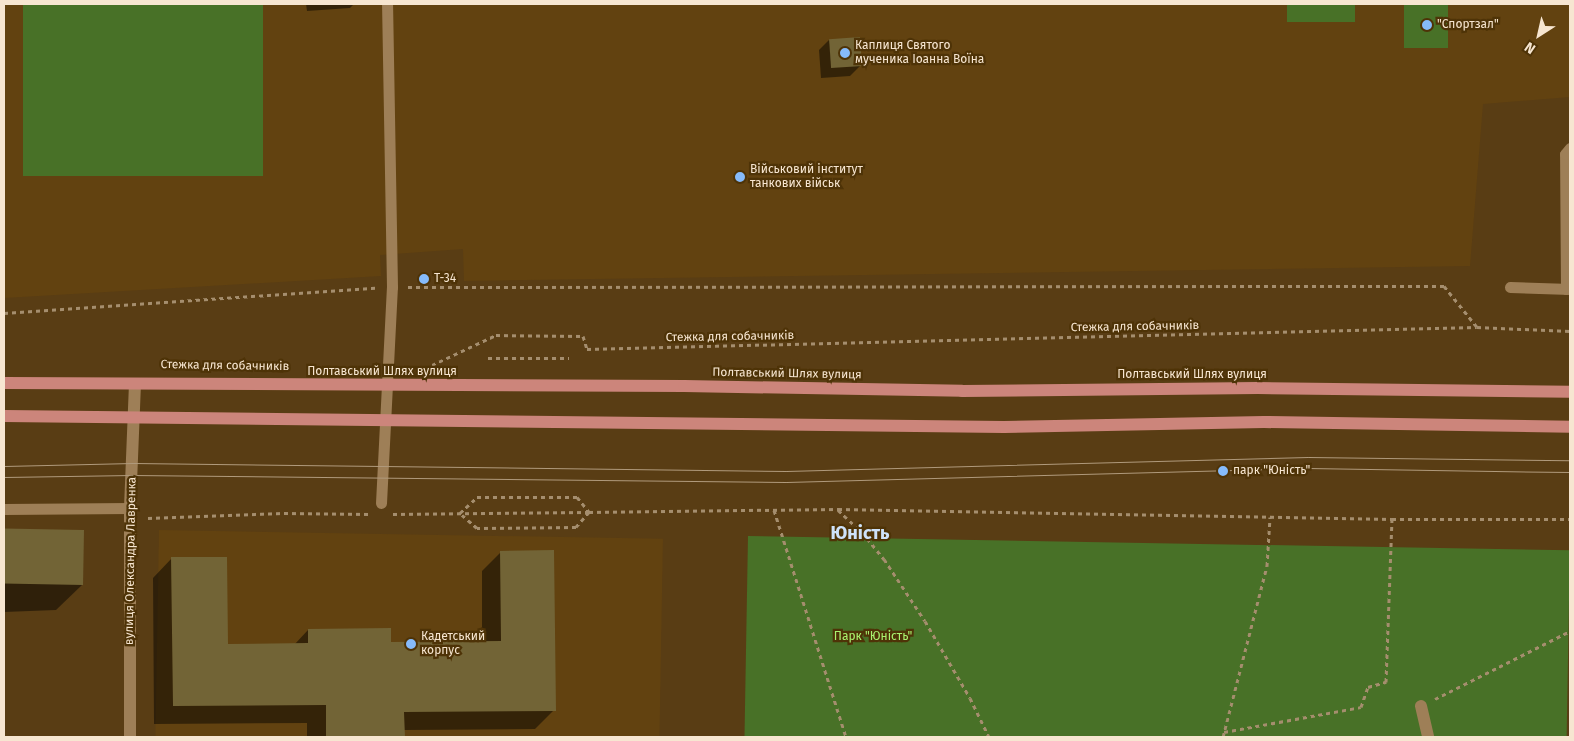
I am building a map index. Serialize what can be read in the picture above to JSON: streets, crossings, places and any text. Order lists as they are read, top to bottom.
{
  "streets": {
    "main road": ["Полтавський Шлях вулиця"],
    "street": ["вулиця Олександра Лавренка"],
    "path": ["Стежка для собачників"]
  },
  "crossings": [
    ["Полтавський Шлях вулиця", "вулиця Олександра Лавренка"]
  ],
  "districts": ["Юність"],
  "parks": ["Парк \"Юність\""],
  "places": [
    "\"Спортзал\"",
    "Каплиця Святого мученика Іоанна Воїна",
    "Військовий інститут танкових військ",
    "T-34",
    "парк \"Юність\"",
    "Кадетський корпус"
  ],
  "north": "bottom left"
}
